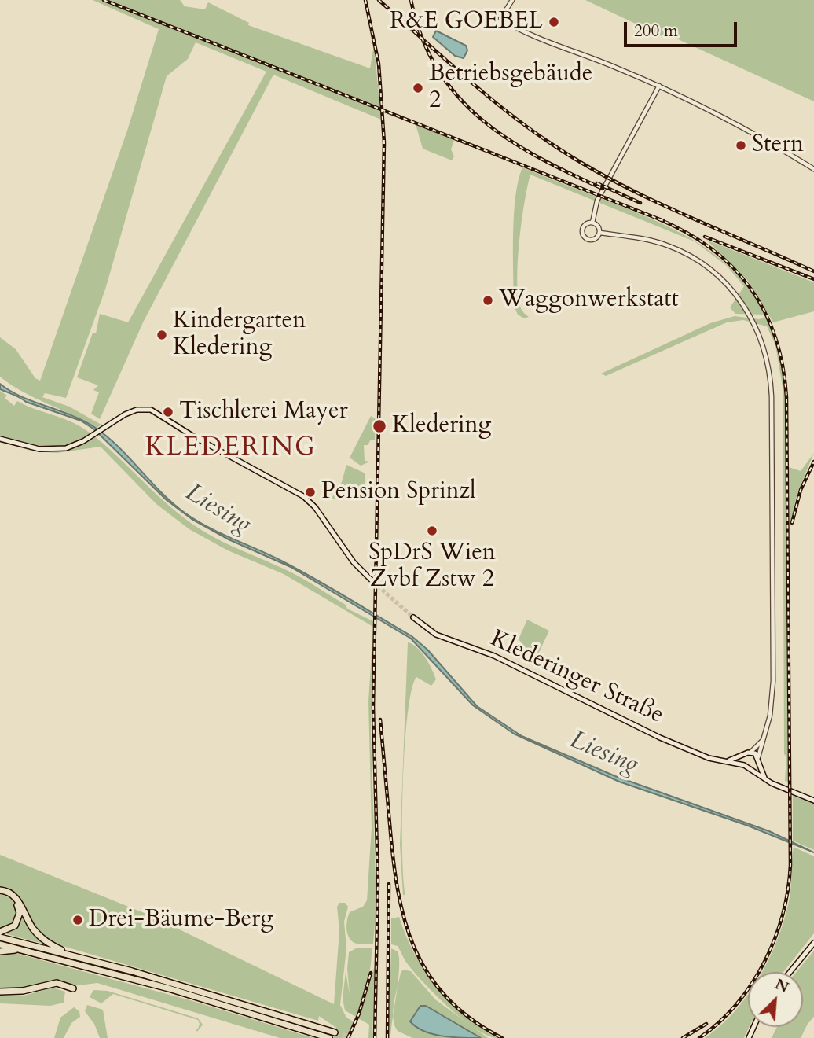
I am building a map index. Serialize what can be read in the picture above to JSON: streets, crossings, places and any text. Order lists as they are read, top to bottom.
{
  "streets": {
    "main road": ["Klederinger Straße"]
  },
  "districts": ["KLEDERING"],
  "water": ["Liesing"],
  "places": [
    "R&E GOEBEL",
    "Betriebsgebäude 2",
    "Stern",
    "Waggonwerkstatt",
    "Kindergarten Kledering",
    "Tischlerei Mayer",
    "Kledering",
    "Pension Sprinzl",
    "SpDrS Wien Zvbf Zstw 2",
    "Drei-Bäume-Berg"
  ],
  "scale_bar": "200 m",
  "north": "top right"
}
